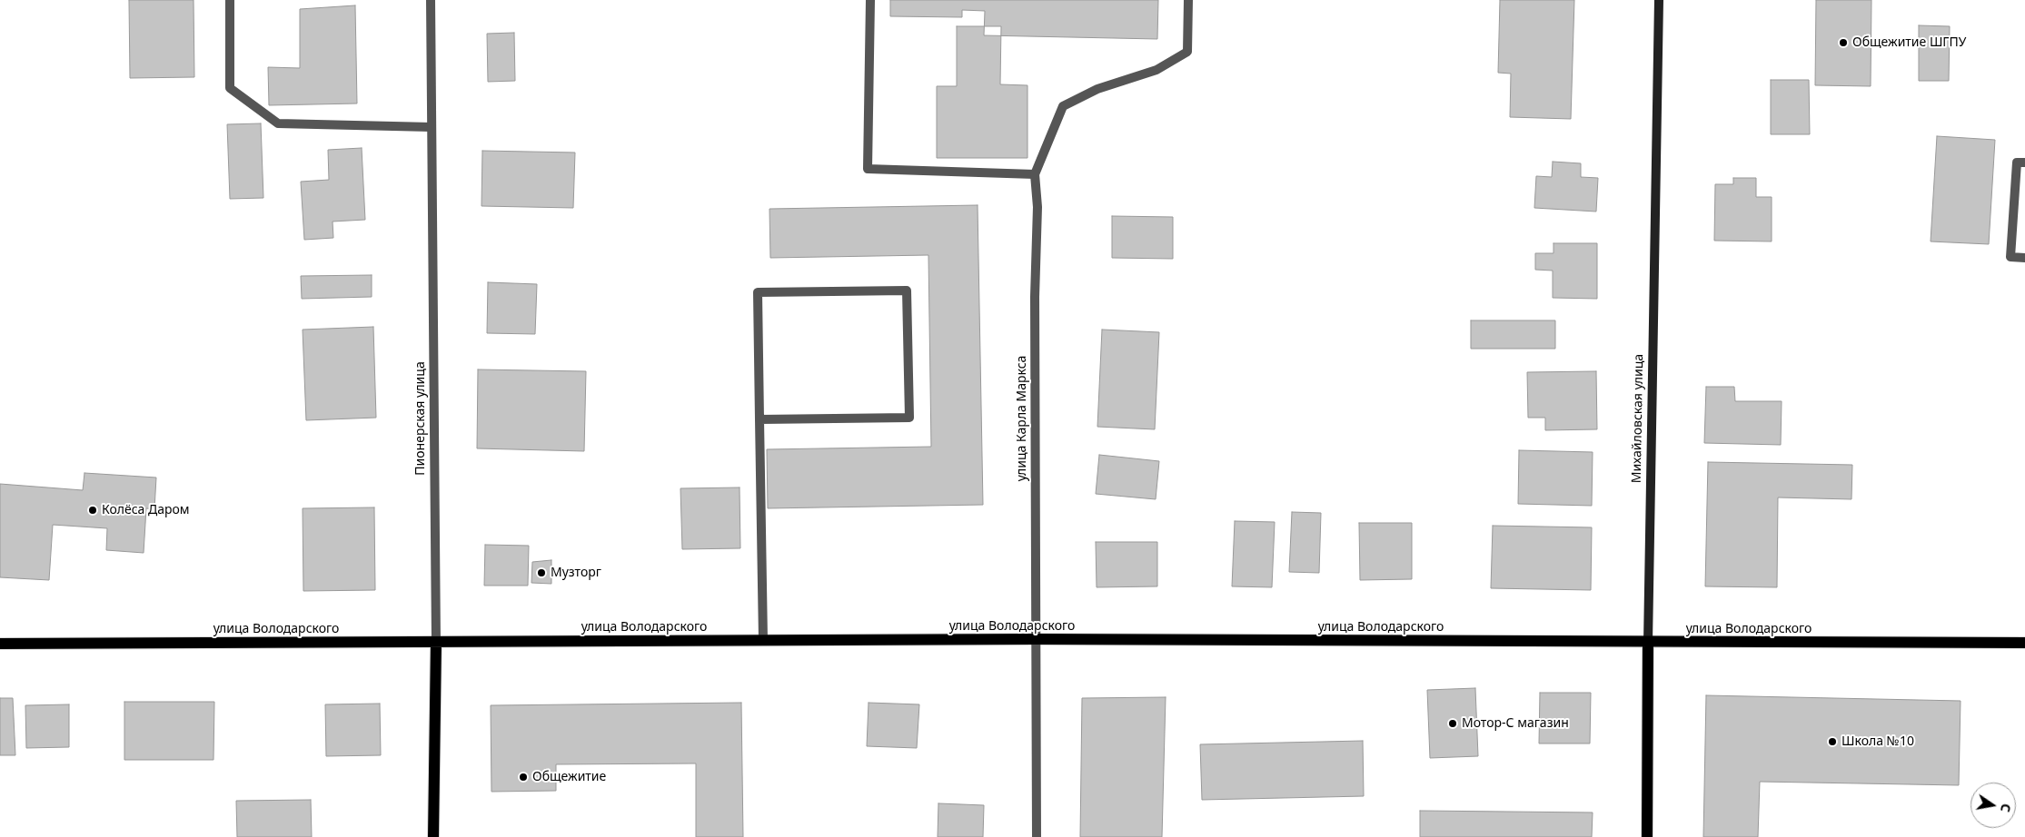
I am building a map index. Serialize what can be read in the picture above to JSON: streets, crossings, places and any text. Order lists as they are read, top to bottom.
{
  "streets": {
    "main road": ["Пионерская улица", "Михайловская улица", "улица Володарского"],
    "street": ["улица Карла Маркса"]
  },
  "crossings": [
    ["Пионерская улица", "улица Володарского"],
    ["улица Карла Маркса", "улица Володарского"],
    ["Михайловская улица", "улица Володарского"]
  ],
  "places": [
    "Общежитие ШГПУ",
    "Колёса Даром",
    "Музторг",
    "Мотор-С магазин",
    "Школа №10",
    "Общежитие"
  ],
  "north": "right"
}
